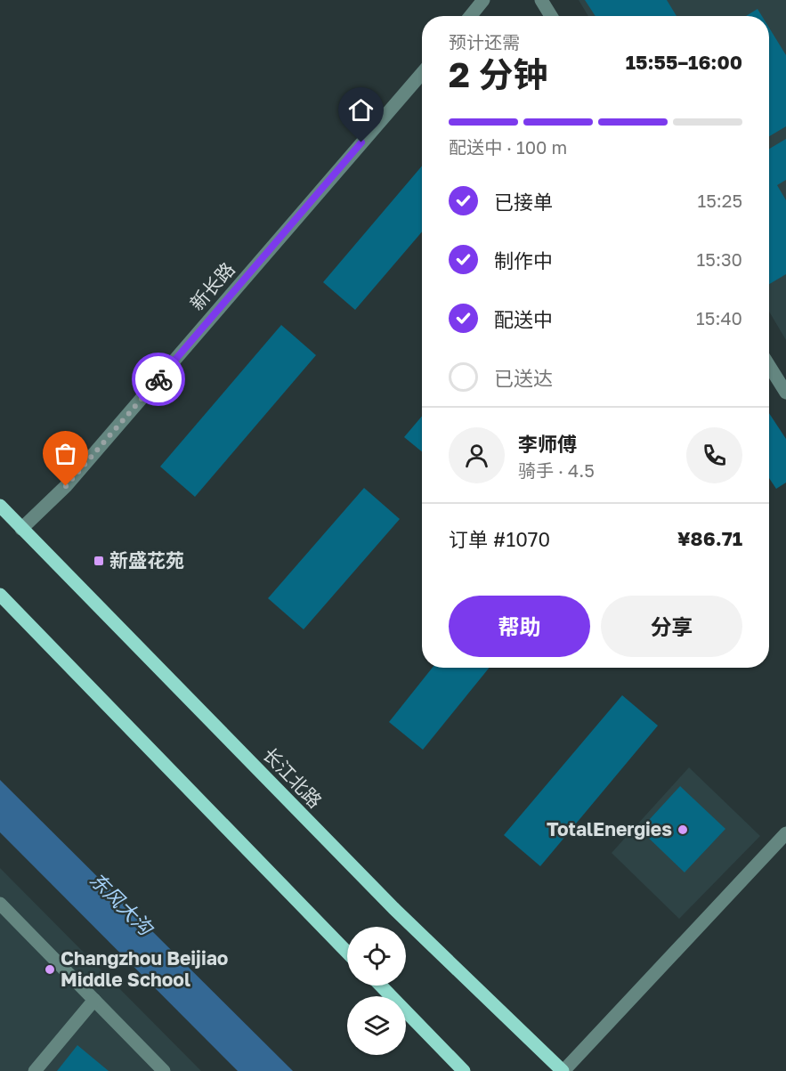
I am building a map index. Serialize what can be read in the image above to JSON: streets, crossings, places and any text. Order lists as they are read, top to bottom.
{
  "streets": {
    "main road": ["长江北路"],
    "street": ["新长路"]
  },
  "crossings": [
    ["新长路", "长江北路"]
  ],
  "water": ["东风大沟"],
  "places": {
    "transit": ["新盛花苑"],
    "other": ["TotalEnergies", "Changzhou Beijiao Middle School"]
  },
  "page": {
    "heading": ["2 分钟", "预计还需", "15:55–16:00"],
    "panel": [
      "李师傅",
      "骑手 · 4.5",
      "订单 #1070",
      "¥86.71"
    ],
    "bar": "配送中 · 100 m",
    "list": [
      ["已接单", "15:25"],
      ["制作中", "15:30"],
      ["配送中", "15:40"],
      "已送达"
    ],
    "buttons": ["帮助", "分享"]
  }
}
